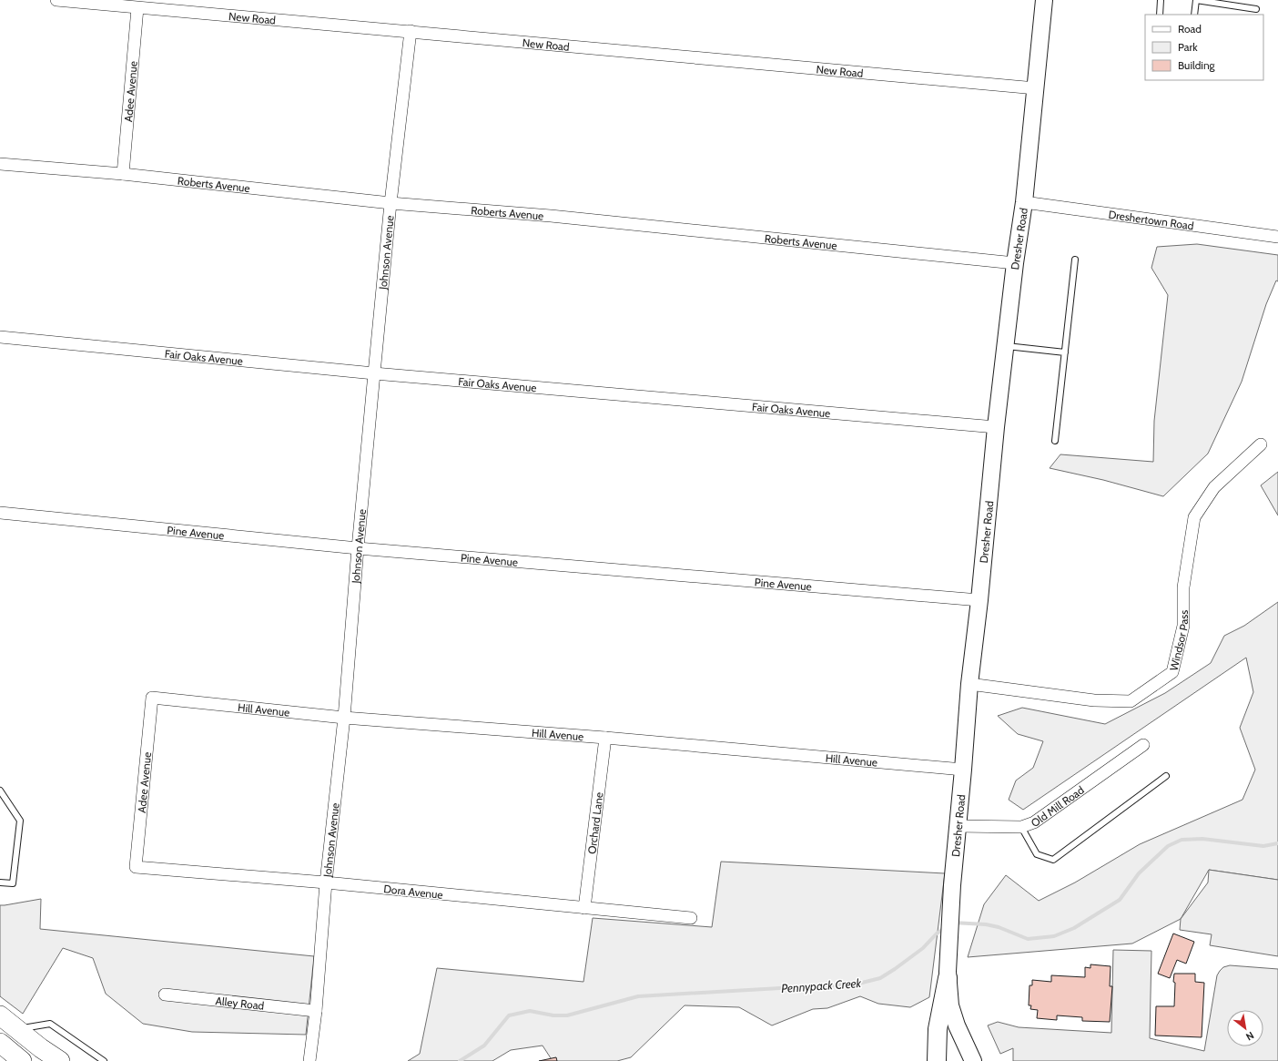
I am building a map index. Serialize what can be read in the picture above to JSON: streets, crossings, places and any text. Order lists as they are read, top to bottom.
{
  "streets": {
    "main road": ["Dresher Road"],
    "street": [
      "New Road",
      "Adee Avenue",
      "Roberts Avenue",
      "Dreshertown Road",
      "Johnson Avenue",
      "Fair Oaks Avenue",
      "Pine Avenue",
      "Windsor Pass",
      "Hill Avenue",
      "Old Mill Road",
      "Orchard Lane",
      "Dora Avenue",
      "Alley Road"
    ]
  },
  "crossings": [
    ["New Road", "Adee Avenue"],
    ["New Road", "Dresher Road"],
    ["New Road", "Johnson Avenue"],
    ["Adee Avenue", "Roberts Avenue"],
    ["Adee Avenue", "Hill Avenue"],
    ["Adee Avenue", "Dora Avenue"],
    ["Roberts Avenue", "Dresher Road"],
    ["Roberts Avenue", "Johnson Avenue"],
    ["Dreshertown Road", "Dresher Road"],
    ["Dresher Road", "Fair Oaks Avenue"],
    ["Dresher Road", "Pine Avenue"],
    ["Dresher Road", "Windsor Pass"],
    ["Dresher Road", "Hill Avenue"],
    ["Dresher Road", "Old Mill Road"],
    ["Johnson Avenue", "Fair Oaks Avenue"],
    ["Johnson Avenue", "Pine Avenue"],
    ["Johnson Avenue", "Hill Avenue"],
    ["Johnson Avenue", "Dora Avenue"],
    ["Johnson Avenue", "Alley Road"],
    ["Hill Avenue", "Orchard Lane"],
    ["Orchard Lane", "Dora Avenue"]
  ],
  "water": ["Pennypack Creek"],
  "legend": ["Road", "Park", "Building"],
  "north": "bottom right"
}
